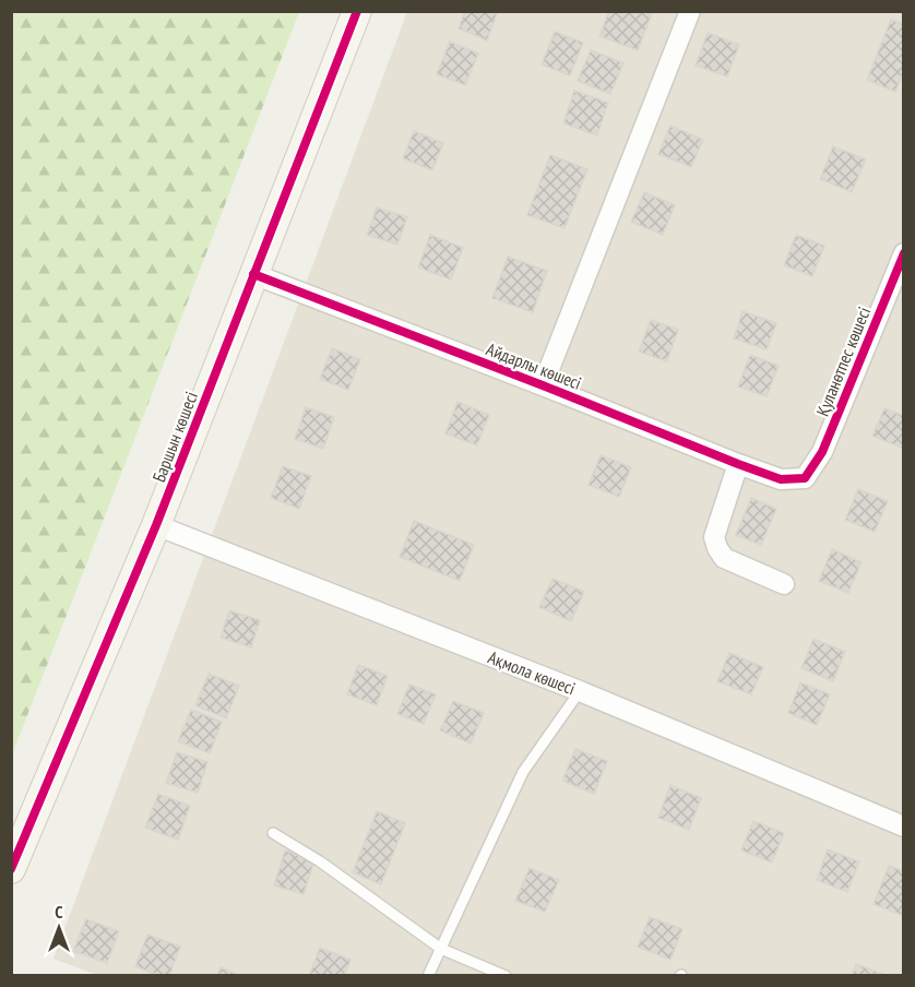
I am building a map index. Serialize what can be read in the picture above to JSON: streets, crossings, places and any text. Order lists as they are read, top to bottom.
{
  "streets": {
    "street": [
      "Қуланөтпес көшесі",
      "Айдарлы көшесі",
      "Баршын көшесі",
      "Ақмола көшесі"
    ]
  },
  "crossings": [
    ["Қуланөтпес көшесі", "Айдарлы көшесі"],
    ["Айдарлы көшесі", "Баршын көшесі"],
    ["Баршын көшесі", "Ақмола көшесі"]
  ],
  "north": "top"
}
